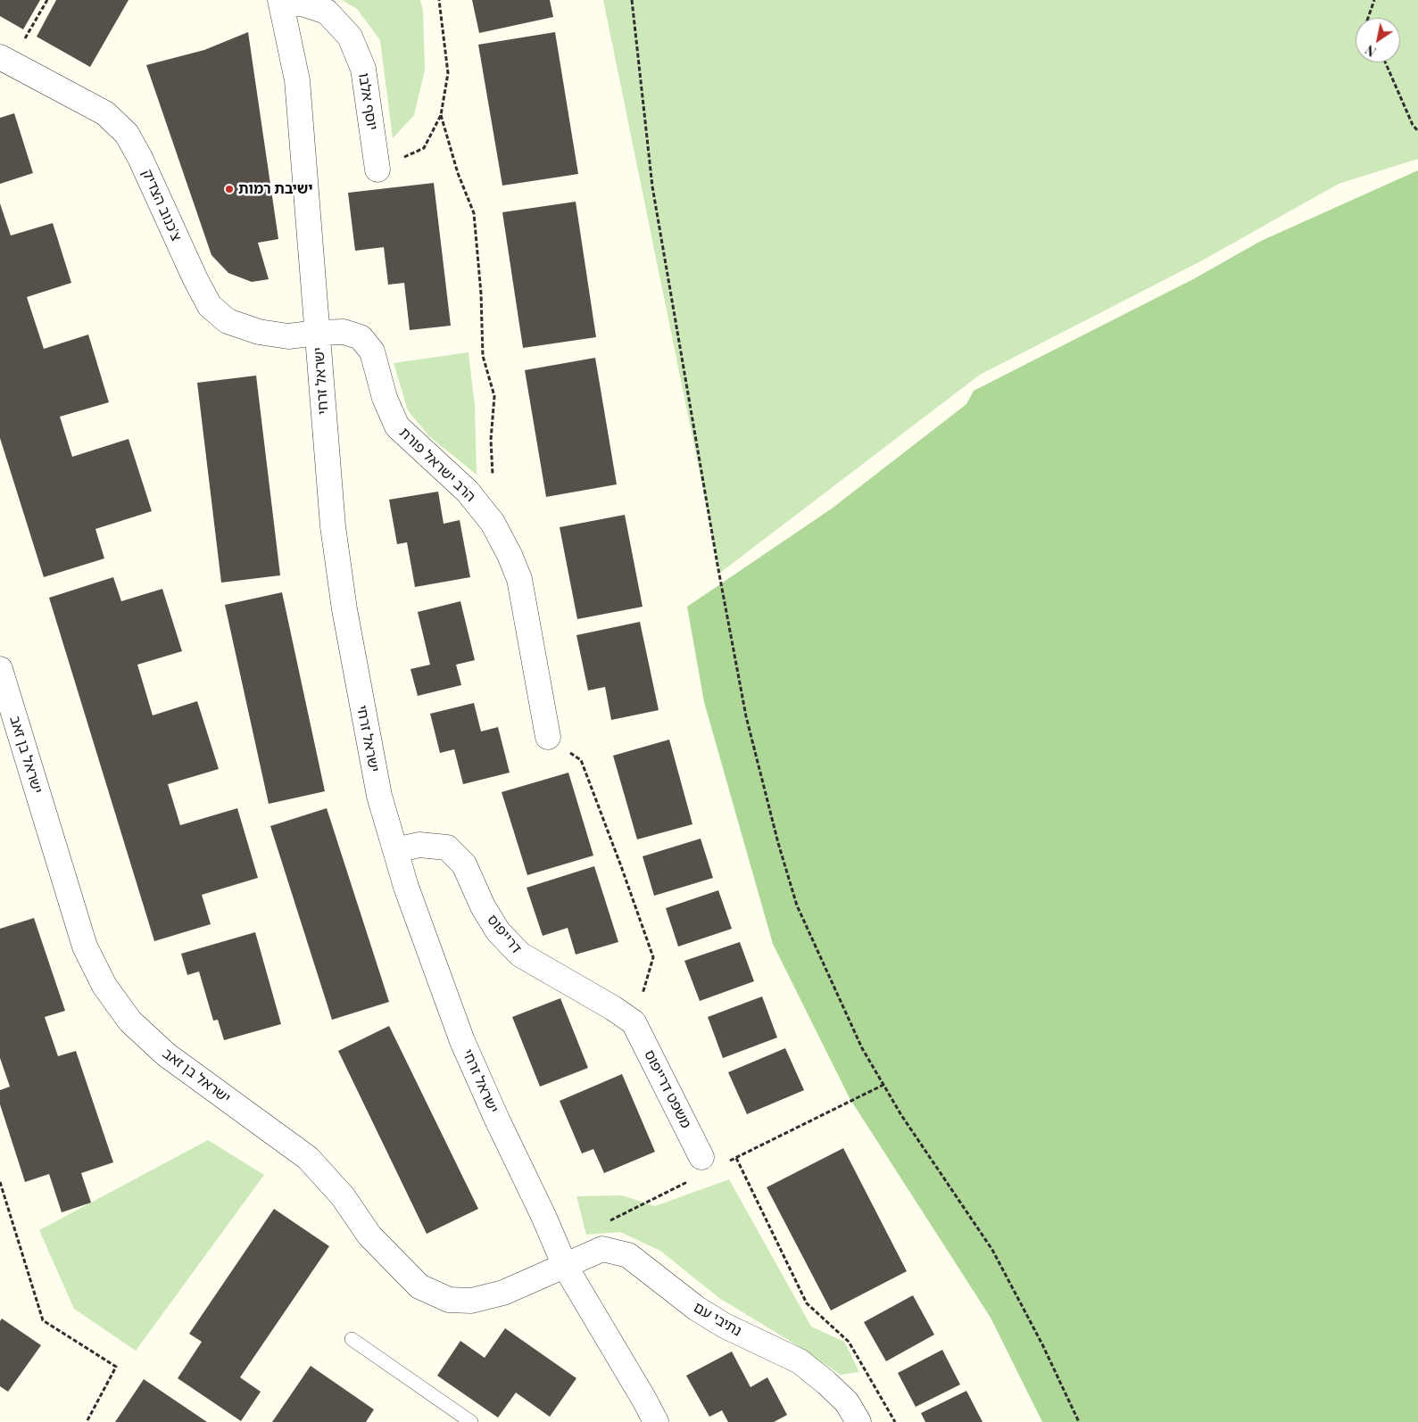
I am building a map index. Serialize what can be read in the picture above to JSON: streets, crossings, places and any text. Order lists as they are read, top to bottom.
{
  "streets": {
    "street": [
      "יוסף אלבו",
      "צ'כנוב הצדיק",
      "ישראל זרחי",
      "הרב ישראל פורת",
      "ישראל בן זאב",
      "דרייפוס",
      "משפט דרייפוס",
      "נתיבי עם"
    ]
  },
  "crossings": [
    ["יוסף אלבו", "ישראל זרחי"],
    ["צ'כנוב הצדיק", "ישראל זרחי"],
    ["צ'כנוב הצדיק", "הרב ישראל פורת"],
    ["ישראל זרחי", "הרב ישראל פורת"],
    ["ישראל זרחי", "ישראל בן זאב"],
    ["ישראל זרחי", "דרייפוס"],
    ["ישראל זרחי", "נתיבי עם"],
    ["ישראל בן זאב", "נתיבי עם"],
    ["דרייפוס", "משפט דרייפוס"]
  ],
  "places": ["ישיבת רמות"],
  "north": "bottom left"
}
